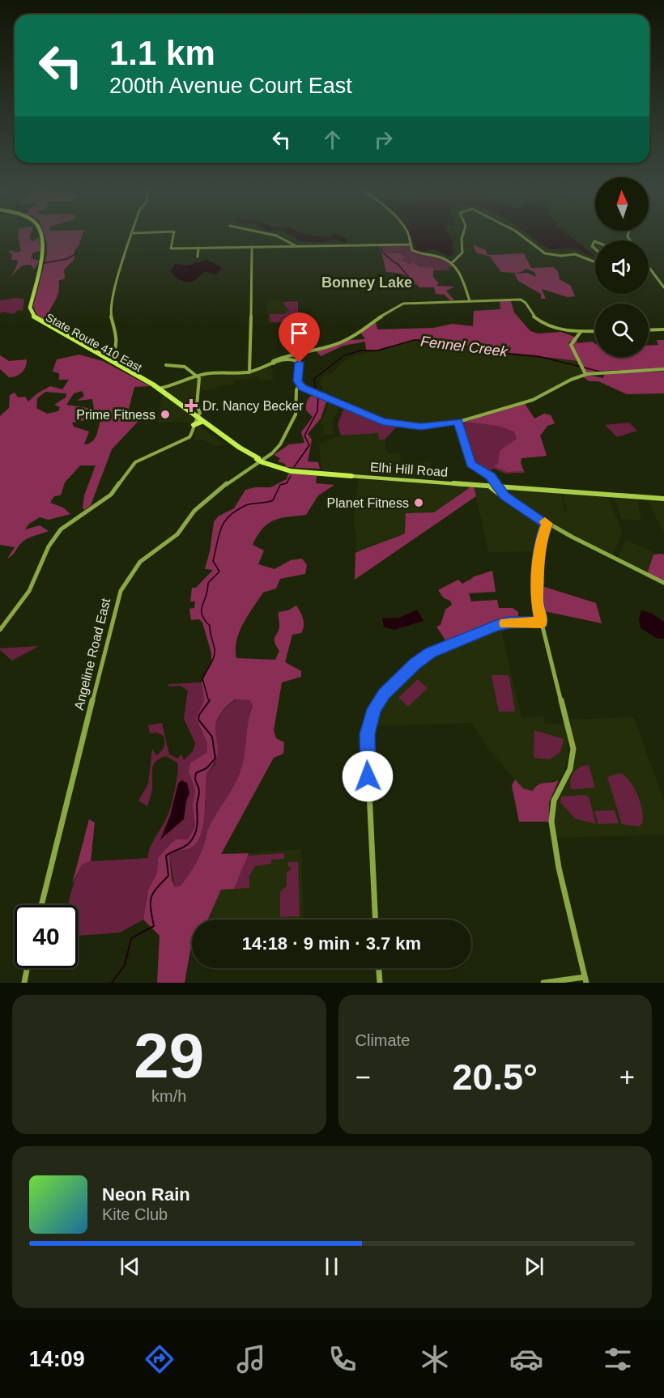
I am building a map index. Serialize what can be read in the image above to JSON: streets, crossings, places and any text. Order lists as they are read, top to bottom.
{
  "streets": {
    "highway": ["State Route 410 East", "Elhi Hill Road"],
    "street": ["Angeline Road East"]
  },
  "crossings": [
    ["State Route 410 East", "Elhi Hill Road"]
  ],
  "districts": ["Bonney Lake"],
  "water": ["Fennel Creek"],
  "places": {
    "health": ["Dr. Nancy Becker"],
    "other": ["Prime Fitness", "Planet Fitness"]
  },
  "north": "top",
  "page": {
    "turn": ["1.1 km", "200th Avenue Court East"],
    "limit": "40",
    "trip": "14:18 · 9 min · 3.7 km",
    "tile": [
      ["29", "km/h"],
      "Climate"
    ],
    "heat": ["−", "20.5°", "+"],
    "song": ["Neon Rain", "Kite Club"],
    "tabs": "14:09"
  }
}
